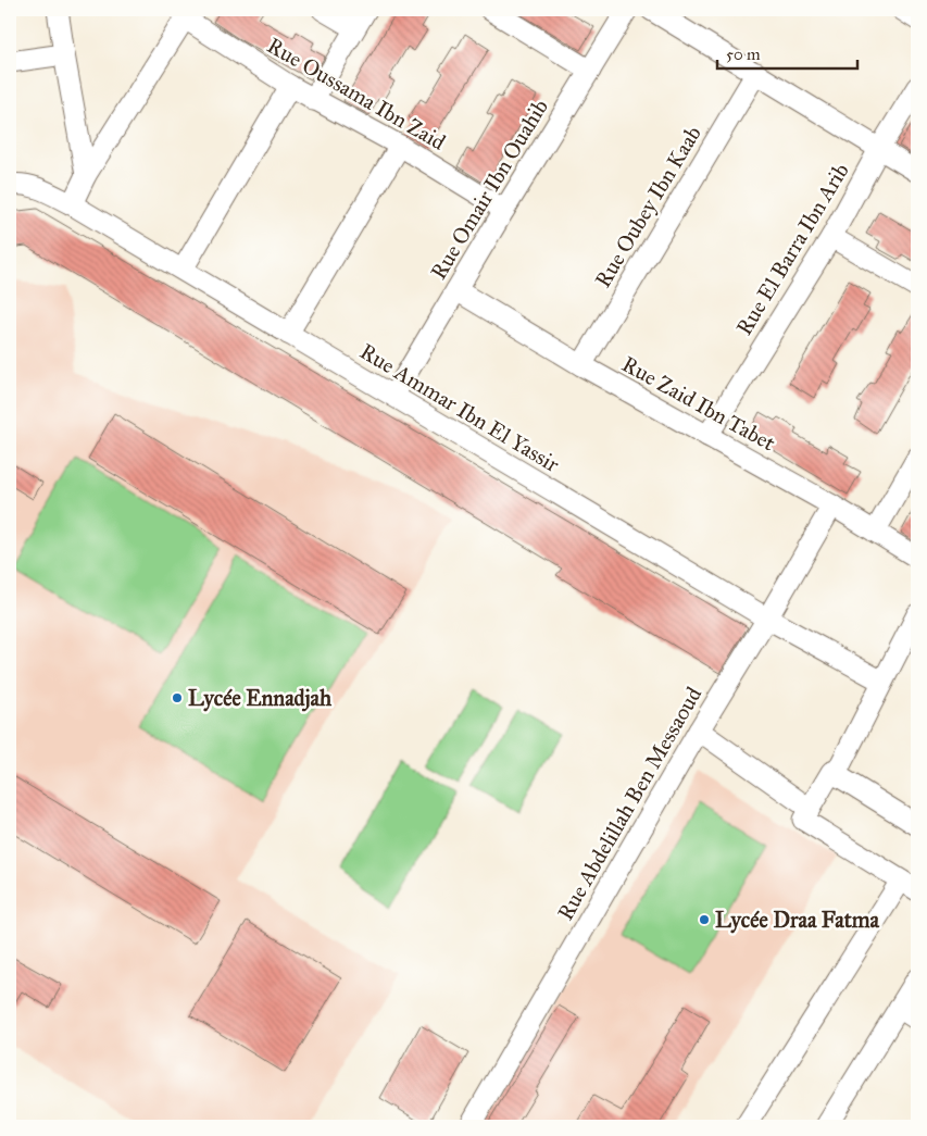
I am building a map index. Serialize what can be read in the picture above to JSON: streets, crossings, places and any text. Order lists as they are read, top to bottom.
{
  "streets": {
    "street": [
      "Rue Oussama Ibn Zaid",
      "Rue Omair Ibn Ouahib",
      "Rue Oubey Ibn Kaab",
      "Rue El Barra Ibn Arib",
      "Rue Zaid Ibn Tabet",
      "Rue Ammar Ibn El Yassir",
      "Rue Abdelillah Ben Messaoud"
    ]
  },
  "crossings": [
    ["Rue Oussama Ibn Zaid", "Rue Omair Ibn Ouahib"],
    ["Rue Omair Ibn Ouahib", "Rue Zaid Ibn Tabet"],
    ["Rue Omair Ibn Ouahib", "Rue Ammar Ibn El Yassir"],
    ["Rue Oubey Ibn Kaab", "Rue Zaid Ibn Tabet"],
    ["Rue El Barra Ibn Arib", "Rue Zaid Ibn Tabet"],
    ["Rue Zaid Ibn Tabet", "Rue Abdelillah Ben Messaoud"],
    ["Rue Ammar Ibn El Yassir", "Rue Abdelillah Ben Messaoud"]
  ],
  "places": ["Lycée Ennadjah", "Lycée Draa Fatma"],
  "scale_bar": "50 m"
}
